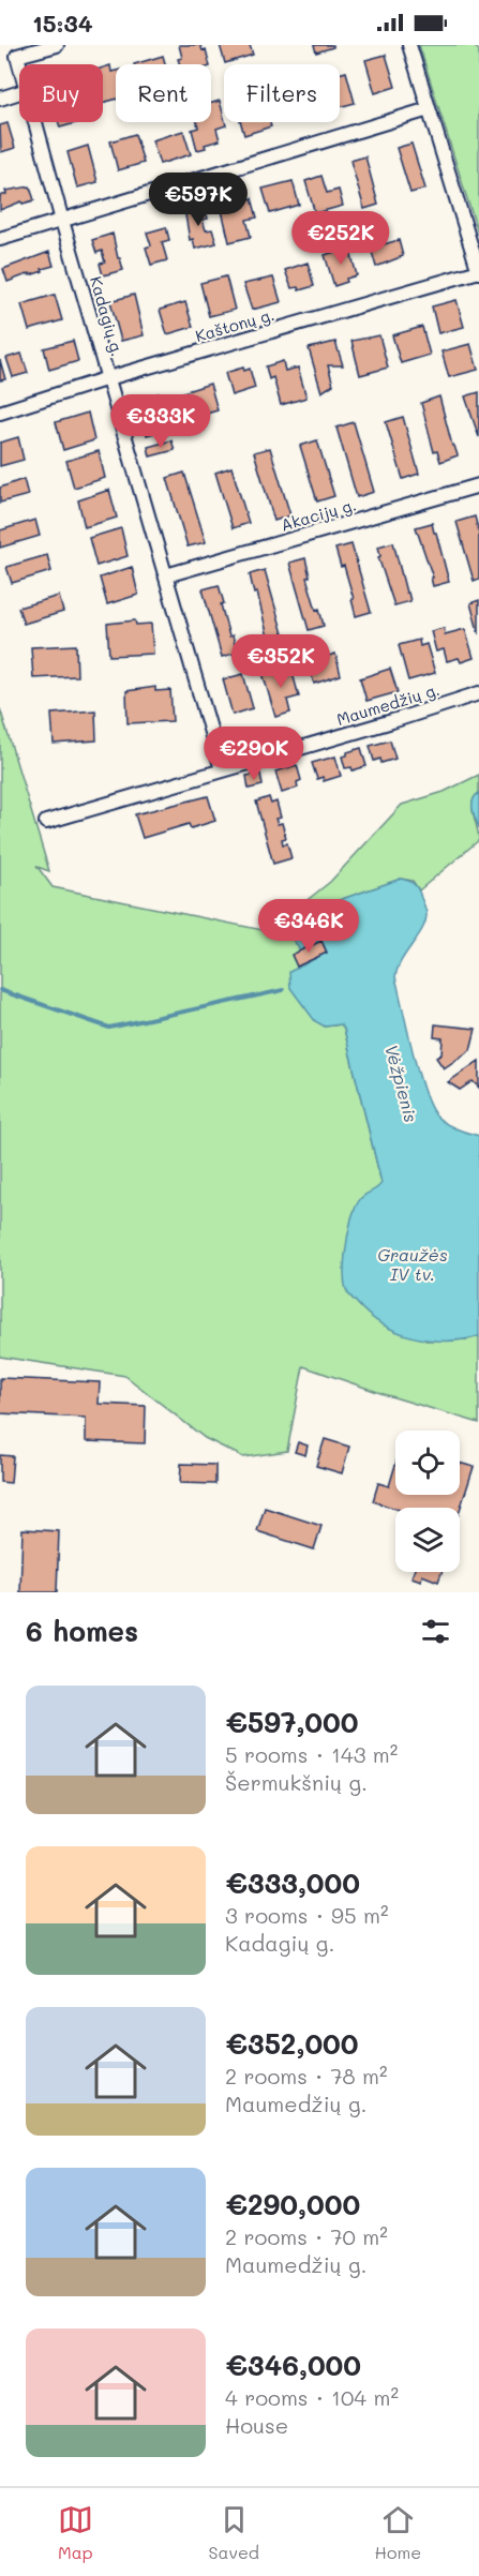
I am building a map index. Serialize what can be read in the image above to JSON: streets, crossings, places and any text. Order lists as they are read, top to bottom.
{
  "streets": {
    "street": [
      "Kadagių g.",
      "Kaštonų g.",
      "Akacijų g.",
      "Maumedžių g."
    ]
  },
  "crossings": [
    ["Kadagių g.", "Kaštonų g."],
    ["Kadagių g.", "Akacijų g."],
    ["Kadagių g.", "Maumedžių g."]
  ],
  "water": ["Vėžpienis", "Graužės IV tv."],
  "page": {
    "status": "15:34",
    "chip": ["Buy", "Rent", "Filters"],
    "price": [
      "€597K",
      "€252K",
      "€333K",
      "€352K",
      "€290K",
      "€346K"
    ],
    "heading": "6 homes",
    "list": [
      {
        "name": "€597,000",
        "note": "5 rooms · 143 m² · Šermukšnių g."
      },
      {
        "name": "€333,000",
        "note": "3 rooms · 95 m² · Kadagių g."
      },
      {
        "name": "€352,000",
        "note": "2 rooms · 78 m² · Maumedžių g."
      },
      {
        "name": "€290,000",
        "note": "2 rooms · 70 m² · Maumedžių g."
      },
      {
        "name": "€346,000",
        "note": "4 rooms · 104 m² · House"
      }
    ],
    "tabs": ["Map", "Saved", "Home"]
  }
}
